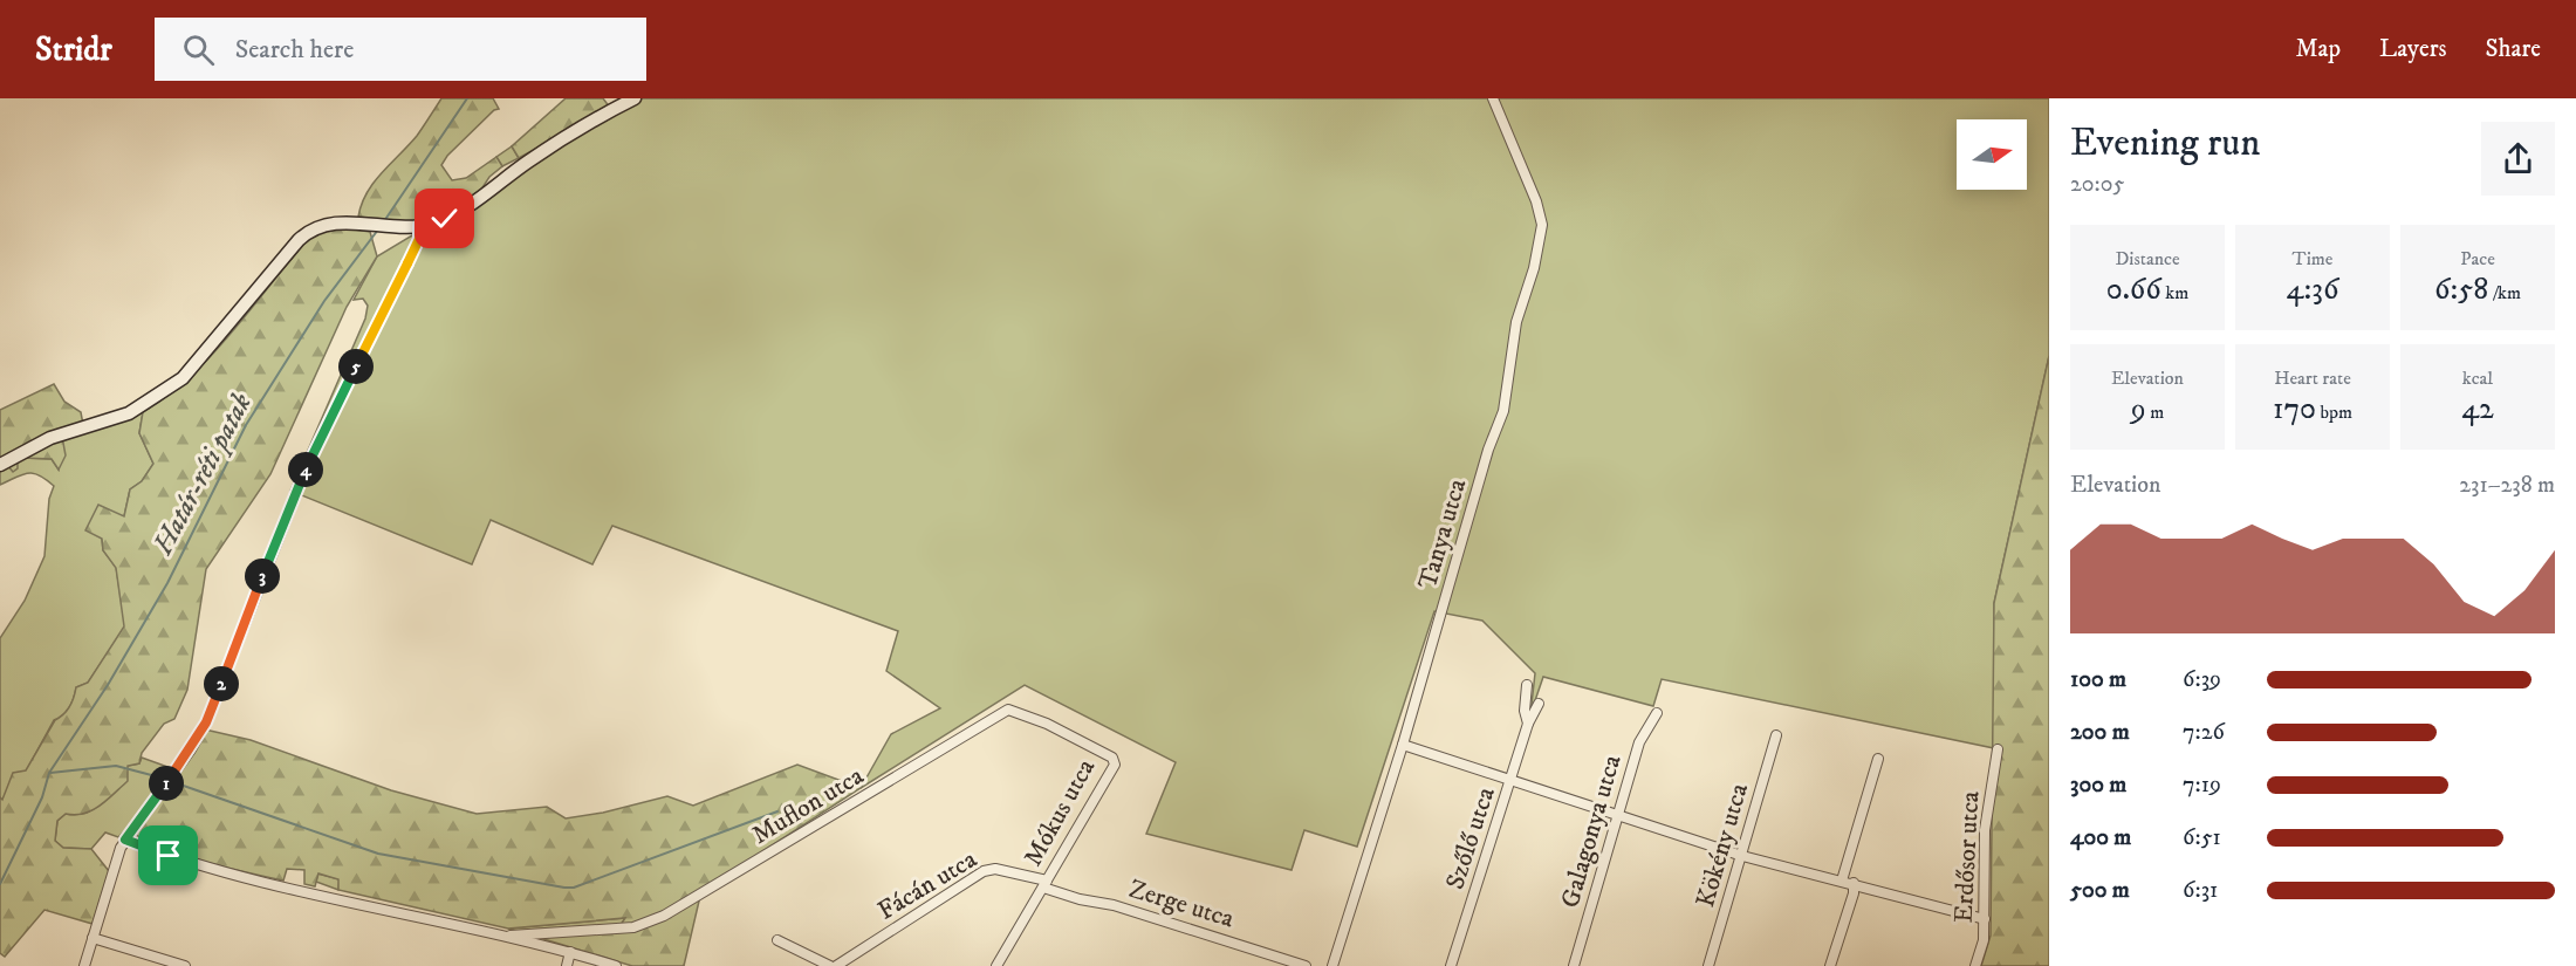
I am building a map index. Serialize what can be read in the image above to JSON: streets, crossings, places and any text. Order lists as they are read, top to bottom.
{
  "streets": {
    "street": [
      "Tanya utca",
      "Muflon utca",
      "Mókus utca",
      "Galagonya utca",
      "Szőlő utca",
      "Kökény utca",
      "Erdősor utca",
      "Fácán utca",
      "Zerge utca"
    ]
  },
  "crossings": [
    ["Muflon utca", "Mókus utca"],
    ["Mókus utca", "Fácán utca"],
    ["Mókus utca", "Zerge utca"],
    ["Fácán utca", "Zerge utca"]
  ],
  "water": ["Határ-réti patak"],
  "north": "right",
  "page": {
    "header": "Stridr",
    "search": "Search here",
    "nav": ["Map", "Layers", "Share"],
    "heading": ["Evening run", "20:05"],
    "stats": [
      ["Distance", "0.66 km"],
      ["Time", "4:36"],
      ["Pace", "6:58 /km"],
      ["Elevation", "9 m"],
      ["Heart rate", "170 bpm"],
      ["kcal", "42"]
    ],
    "pins": [
      "5",
      "4",
      "3",
      "2",
      "1"
    ],
    "chart": ["Elevation", "231–238 m"],
    "list": [
      {
        "name": "100 m",
        "note": "6:39"
      },
      {
        "name": "200 m",
        "note": "7:26"
      },
      {
        "name": "300 m",
        "note": "7:19"
      },
      {
        "name": "400 m",
        "note": "6:51"
      },
      {
        "name": "500 m",
        "note": "6:31"
      }
    ]
  }
}
